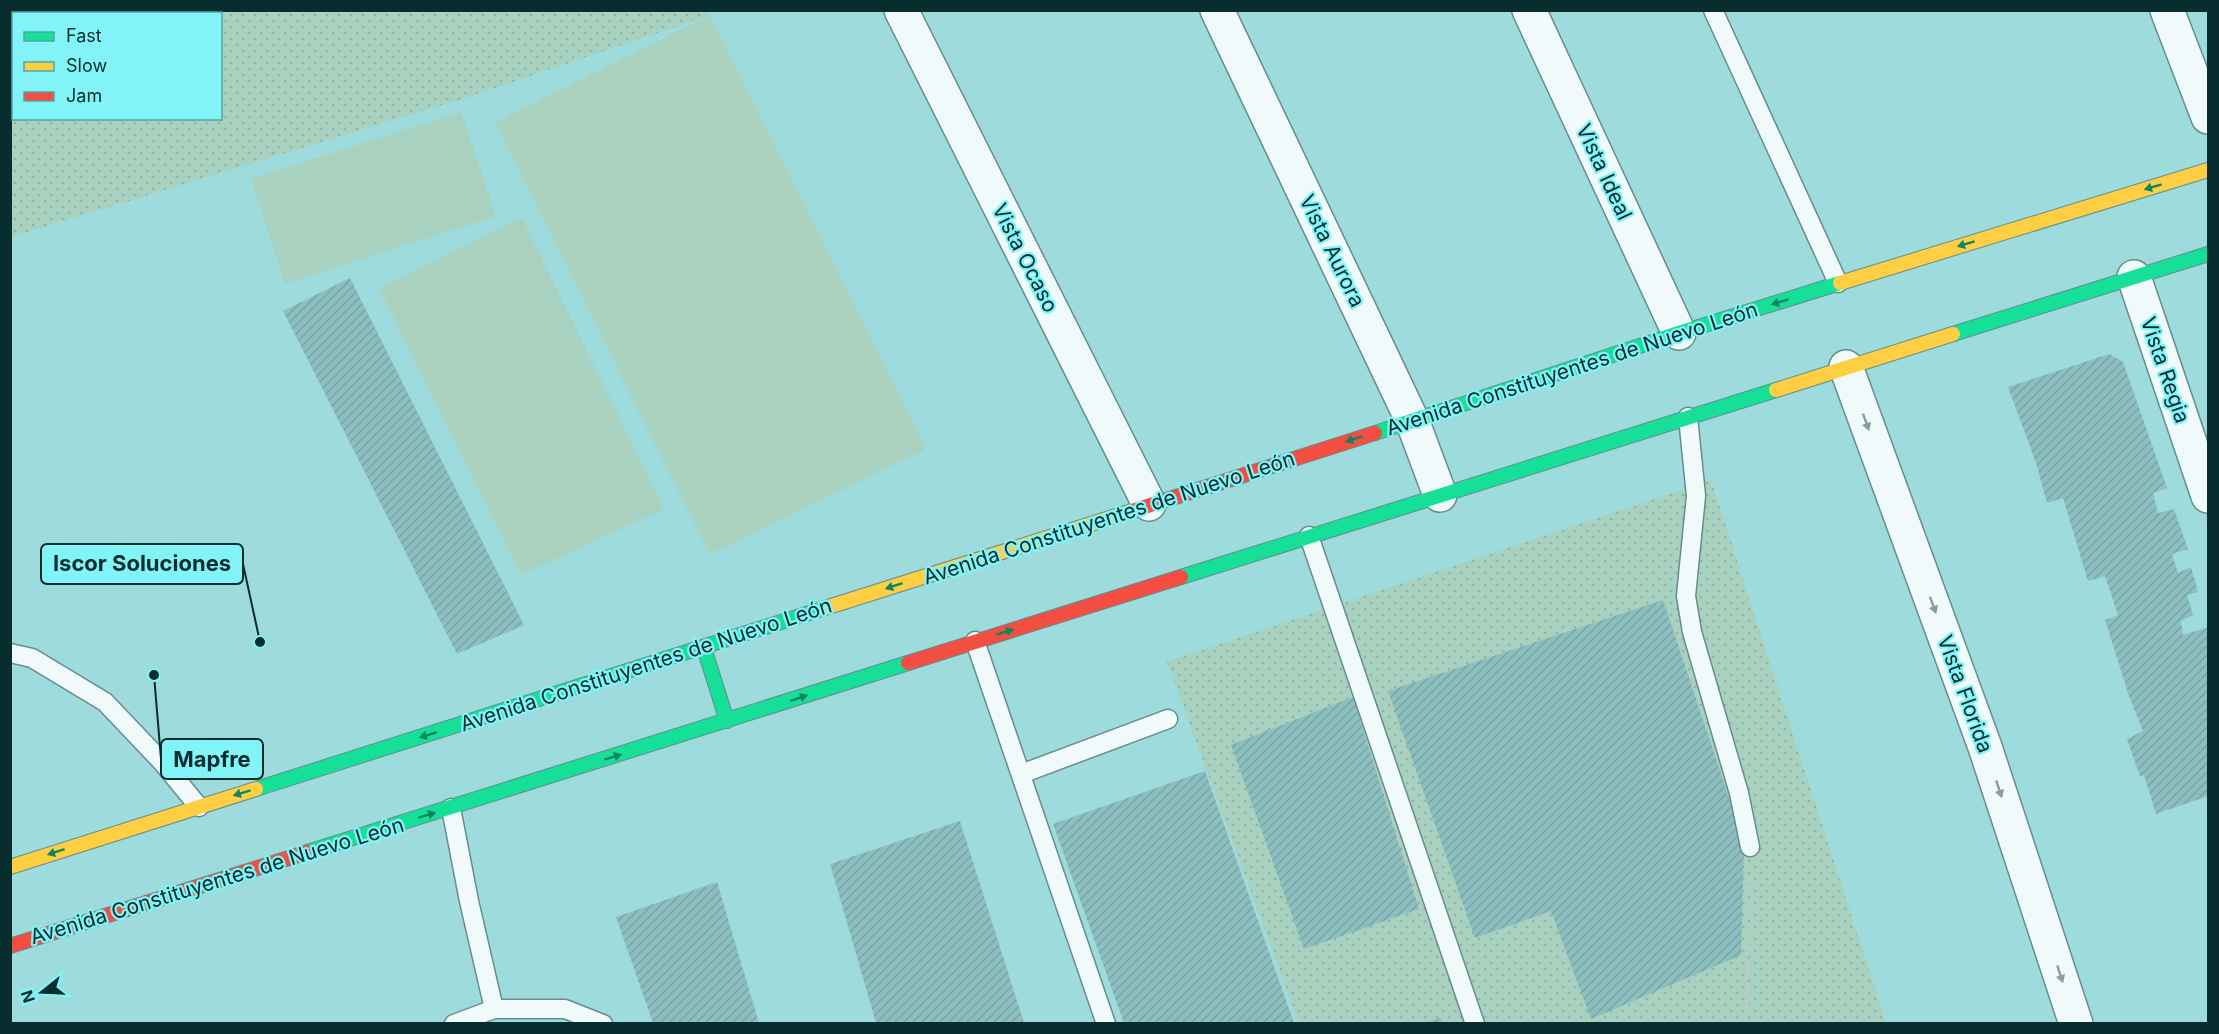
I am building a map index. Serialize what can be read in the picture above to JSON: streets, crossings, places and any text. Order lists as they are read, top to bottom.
{
  "streets": {
    "main road": ["Avenida Constituyentes de Nuevo León"],
    "street": [
      "Vista Ideal",
      "Vista Aurora",
      "Vista Ocaso",
      "Vista Regia",
      "Vista Florida"
    ]
  },
  "crossings": [
    ["Vista Ideal", "Avenida Constituyentes de Nuevo León"],
    ["Vista Aurora", "Avenida Constituyentes de Nuevo León"],
    ["Vista Ocaso", "Avenida Constituyentes de Nuevo León"],
    ["Avenida Constituyentes de Nuevo León", "Vista Regia"],
    ["Avenida Constituyentes de Nuevo León", "Vista Florida"]
  ],
  "one_way": ["Vista Florida"],
  "places": ["Iscor Soluciones", "Mapfre"],
  "legend": ["Fast", "Slow", "Jam"],
  "north": "left"
}
